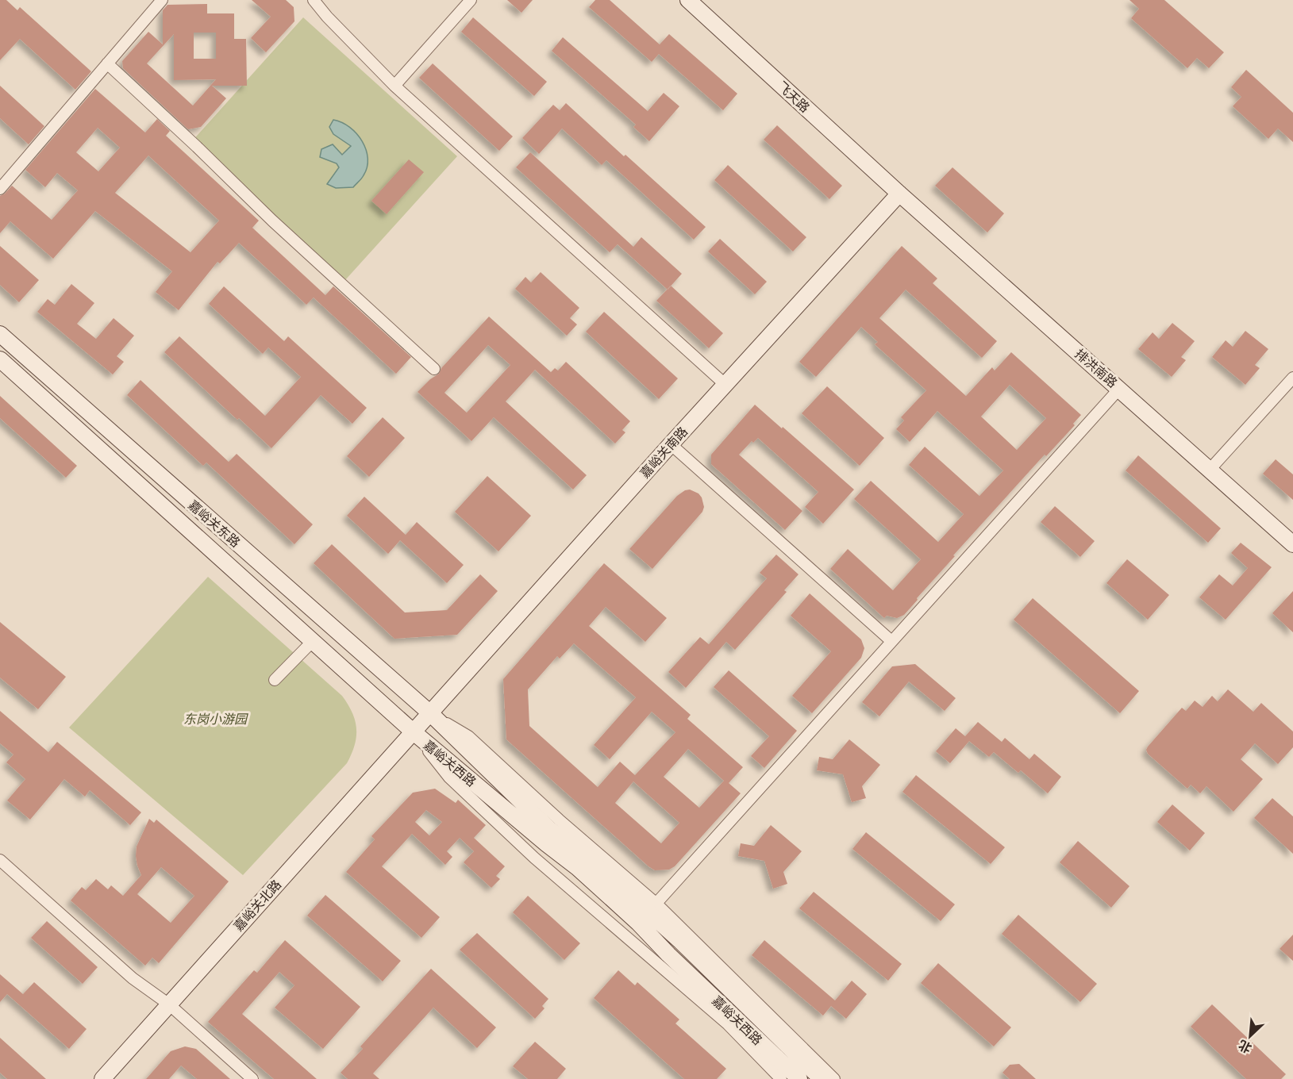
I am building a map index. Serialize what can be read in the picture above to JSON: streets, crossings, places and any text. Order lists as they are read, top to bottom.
{
  "streets": {
    "main road": [
      "飞天路",
      "排洪南路",
      "嘉峪关南路",
      "嘉峪关东路",
      "嘉峪关西路",
      "嘉峪关北路"
    ]
  },
  "crossings": [
    ["飞天路", "排洪南路"],
    ["飞天路", "嘉峪关南路"],
    ["排洪南路", "嘉峪关南路"],
    ["嘉峪关南路", "嘉峪关东路"],
    ["嘉峪关南路", "嘉峪关西路"],
    ["嘉峪关南路", "嘉峪关北路"],
    ["嘉峪关东路", "嘉峪关西路"],
    ["嘉峪关东路", "嘉峪关北路"],
    ["嘉峪关西路", "嘉峪关北路"]
  ],
  "parks": ["东岗小游园"],
  "north": "bottom left"
}
